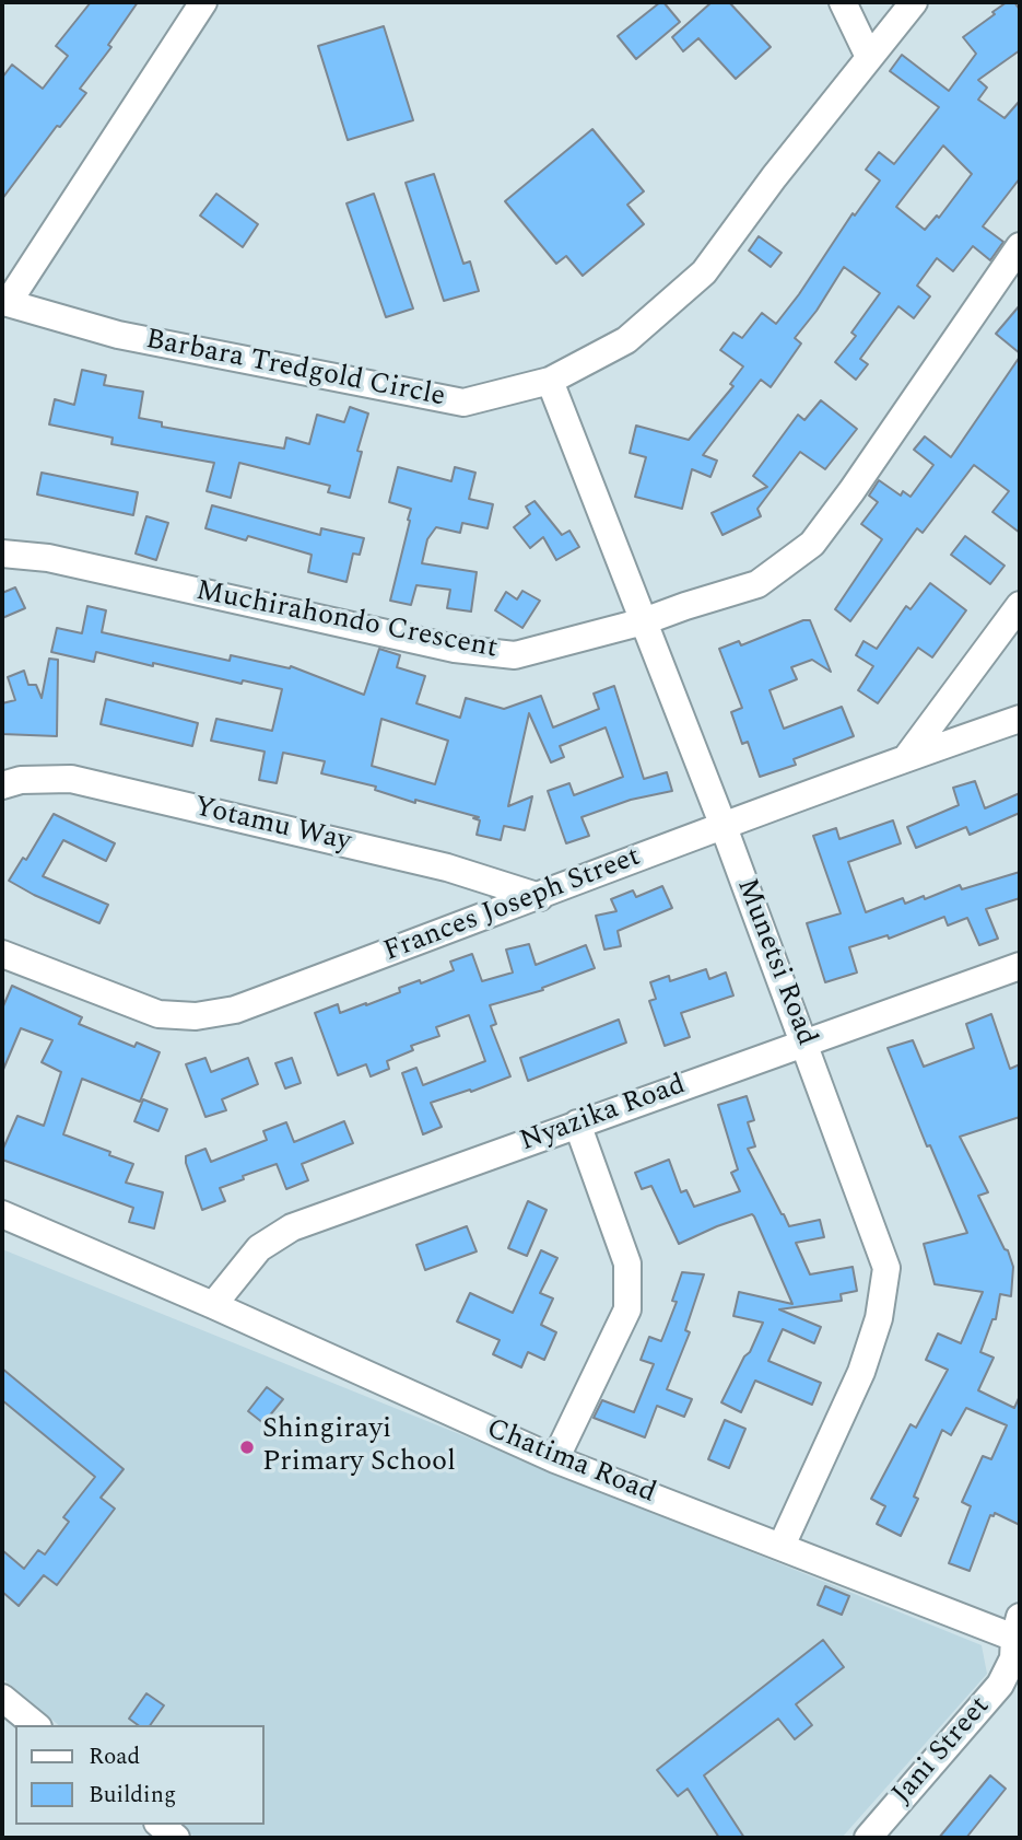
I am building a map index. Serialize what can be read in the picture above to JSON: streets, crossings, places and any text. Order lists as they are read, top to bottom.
{
  "streets": {
    "street": [
      "Barbara Tredgold Circle",
      "Muchirahondo Crescent",
      "Yotamu Way",
      "Frances Joseph Street",
      "Munetsi Road",
      "Nyazika Road",
      "Chatima Road",
      "Jani Street"
    ]
  },
  "crossings": [
    ["Barbara Tredgold Circle", "Munetsi Road"],
    ["Muchirahondo Crescent", "Munetsi Road"],
    ["Yotamu Way", "Frances Joseph Street"],
    ["Frances Joseph Street", "Munetsi Road"],
    ["Munetsi Road", "Nyazika Road"],
    ["Munetsi Road", "Chatima Road"],
    ["Nyazika Road", "Chatima Road"],
    ["Chatima Road", "Jani Street"]
  ],
  "places": ["Shingirayi Primary School"],
  "legend": ["Road", "Building"]
}
